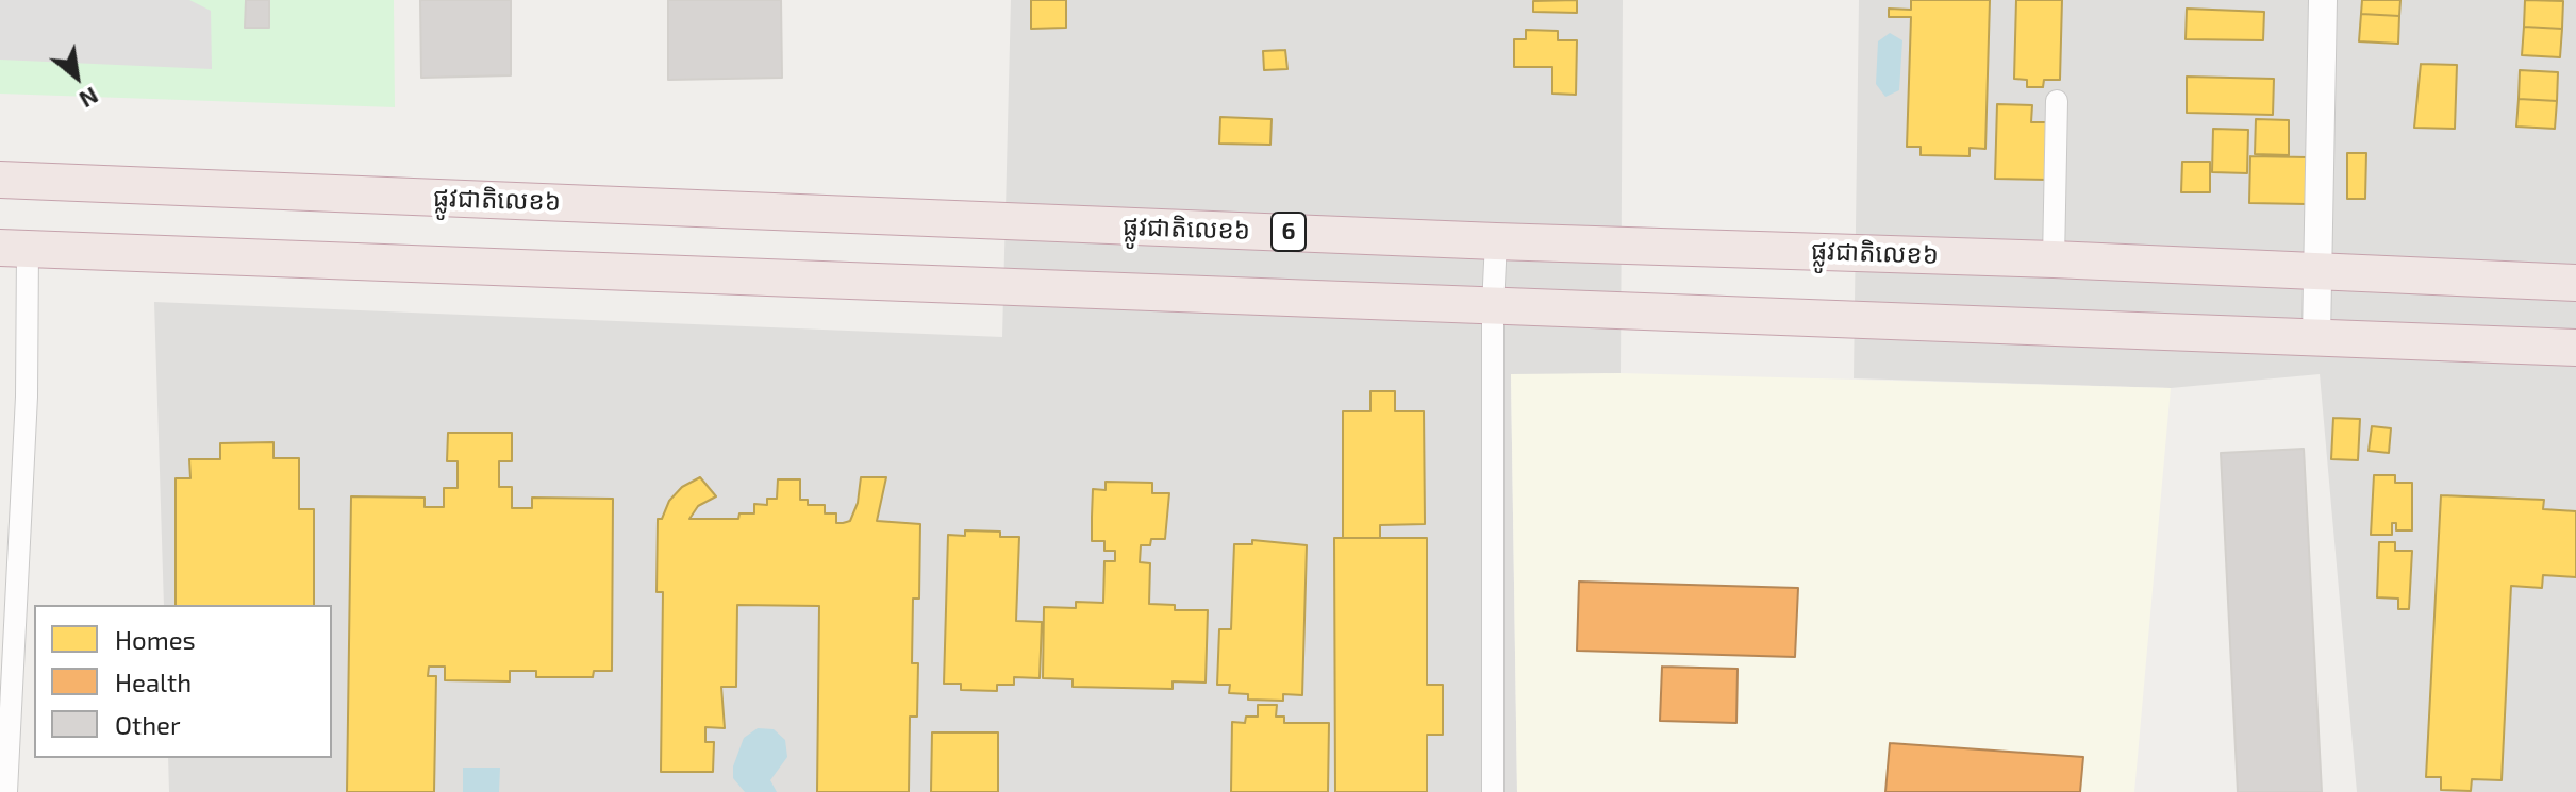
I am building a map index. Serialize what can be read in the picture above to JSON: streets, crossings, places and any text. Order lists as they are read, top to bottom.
{
  "streets": {
    "highway": ["ផ្លូវជាតិលេខ៦", "6"]
  },
  "legend": ["Homes", "Health", "Other"],
  "north": "bottom right"
}
